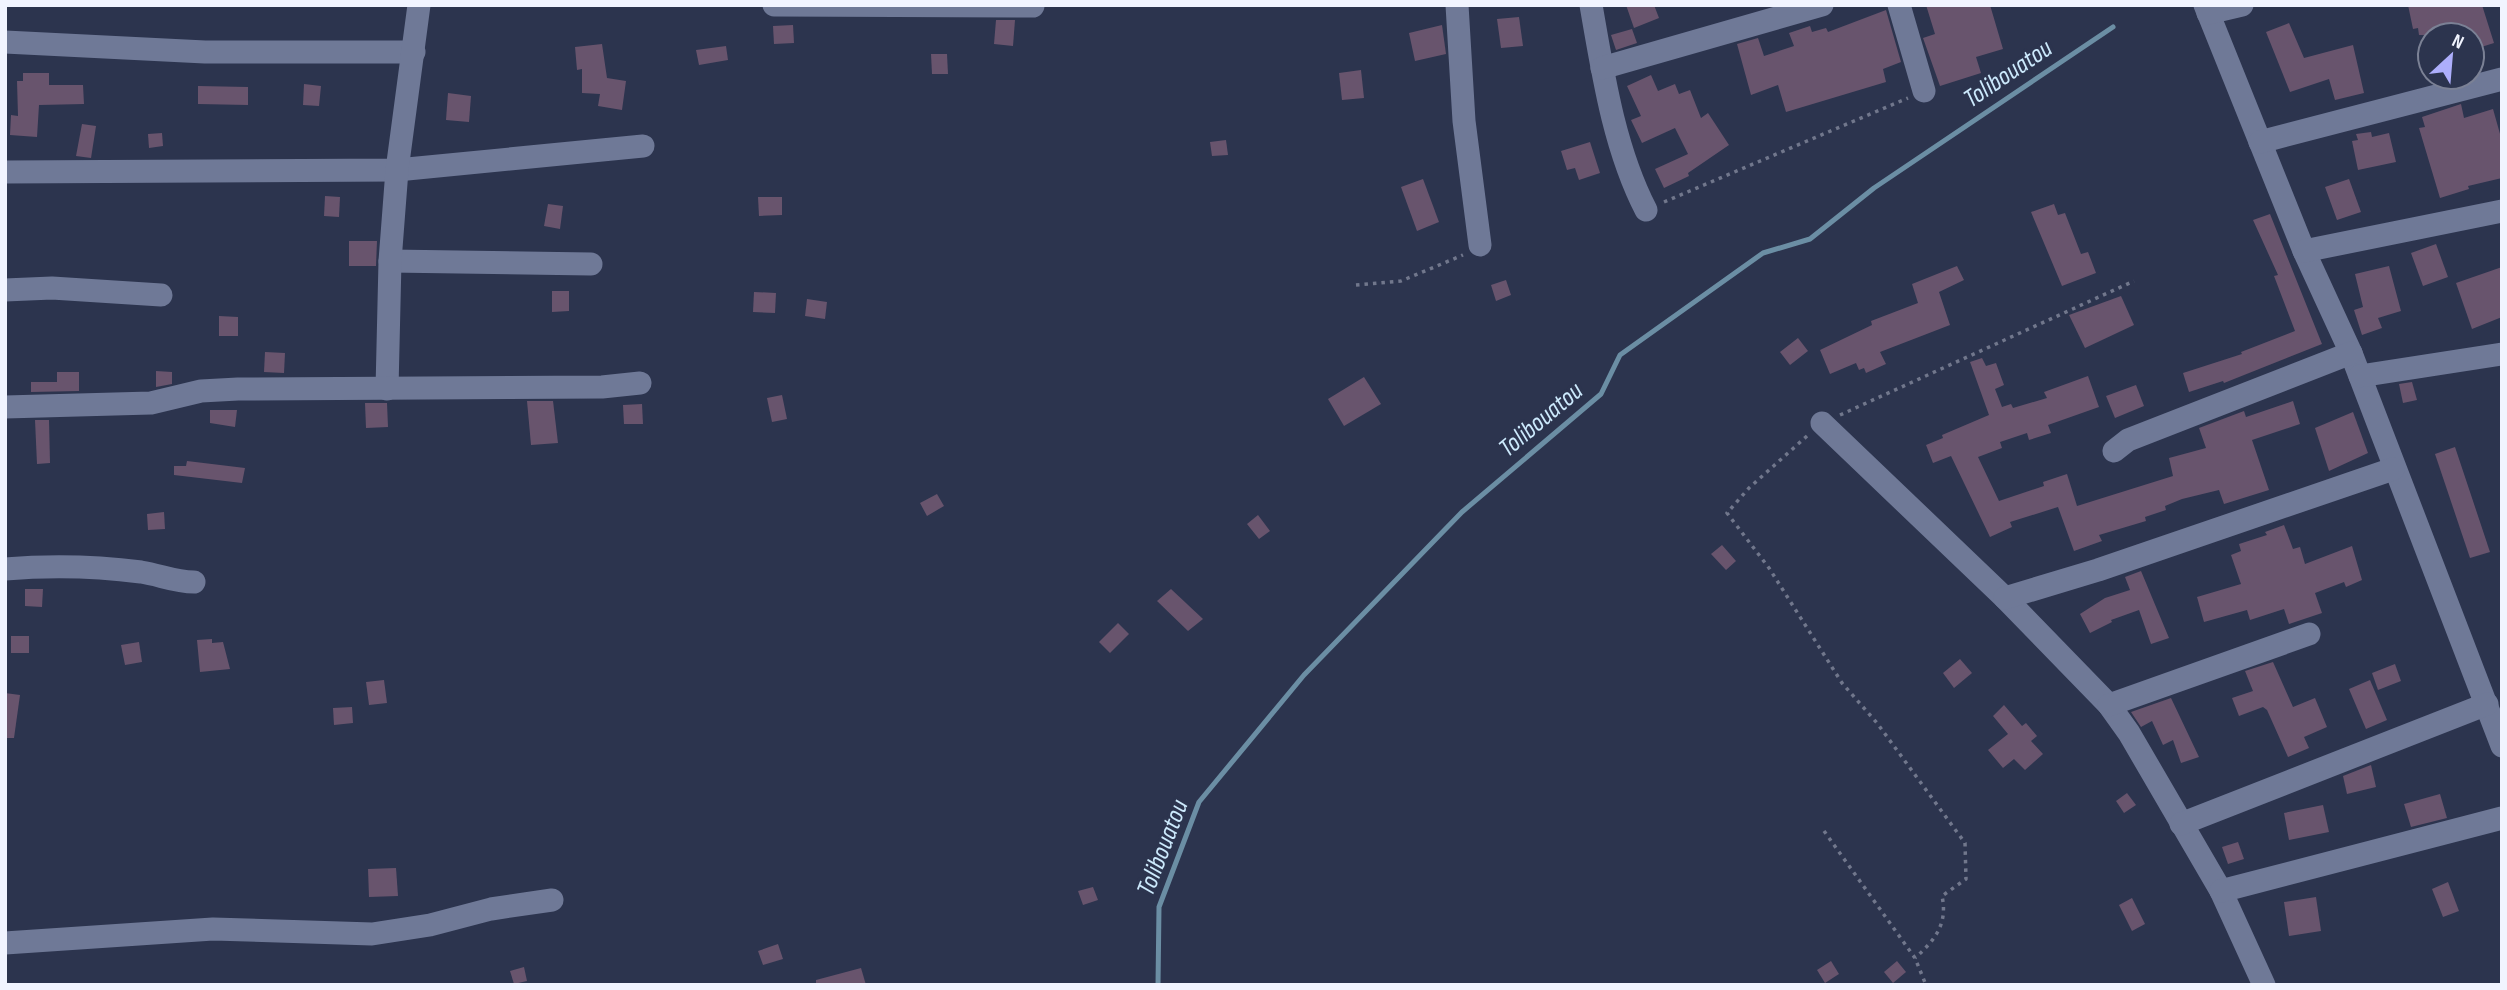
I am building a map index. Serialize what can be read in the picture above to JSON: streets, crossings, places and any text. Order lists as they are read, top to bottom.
{
  "water": ["Tolibouatou"],
  "north": "top right"
}
